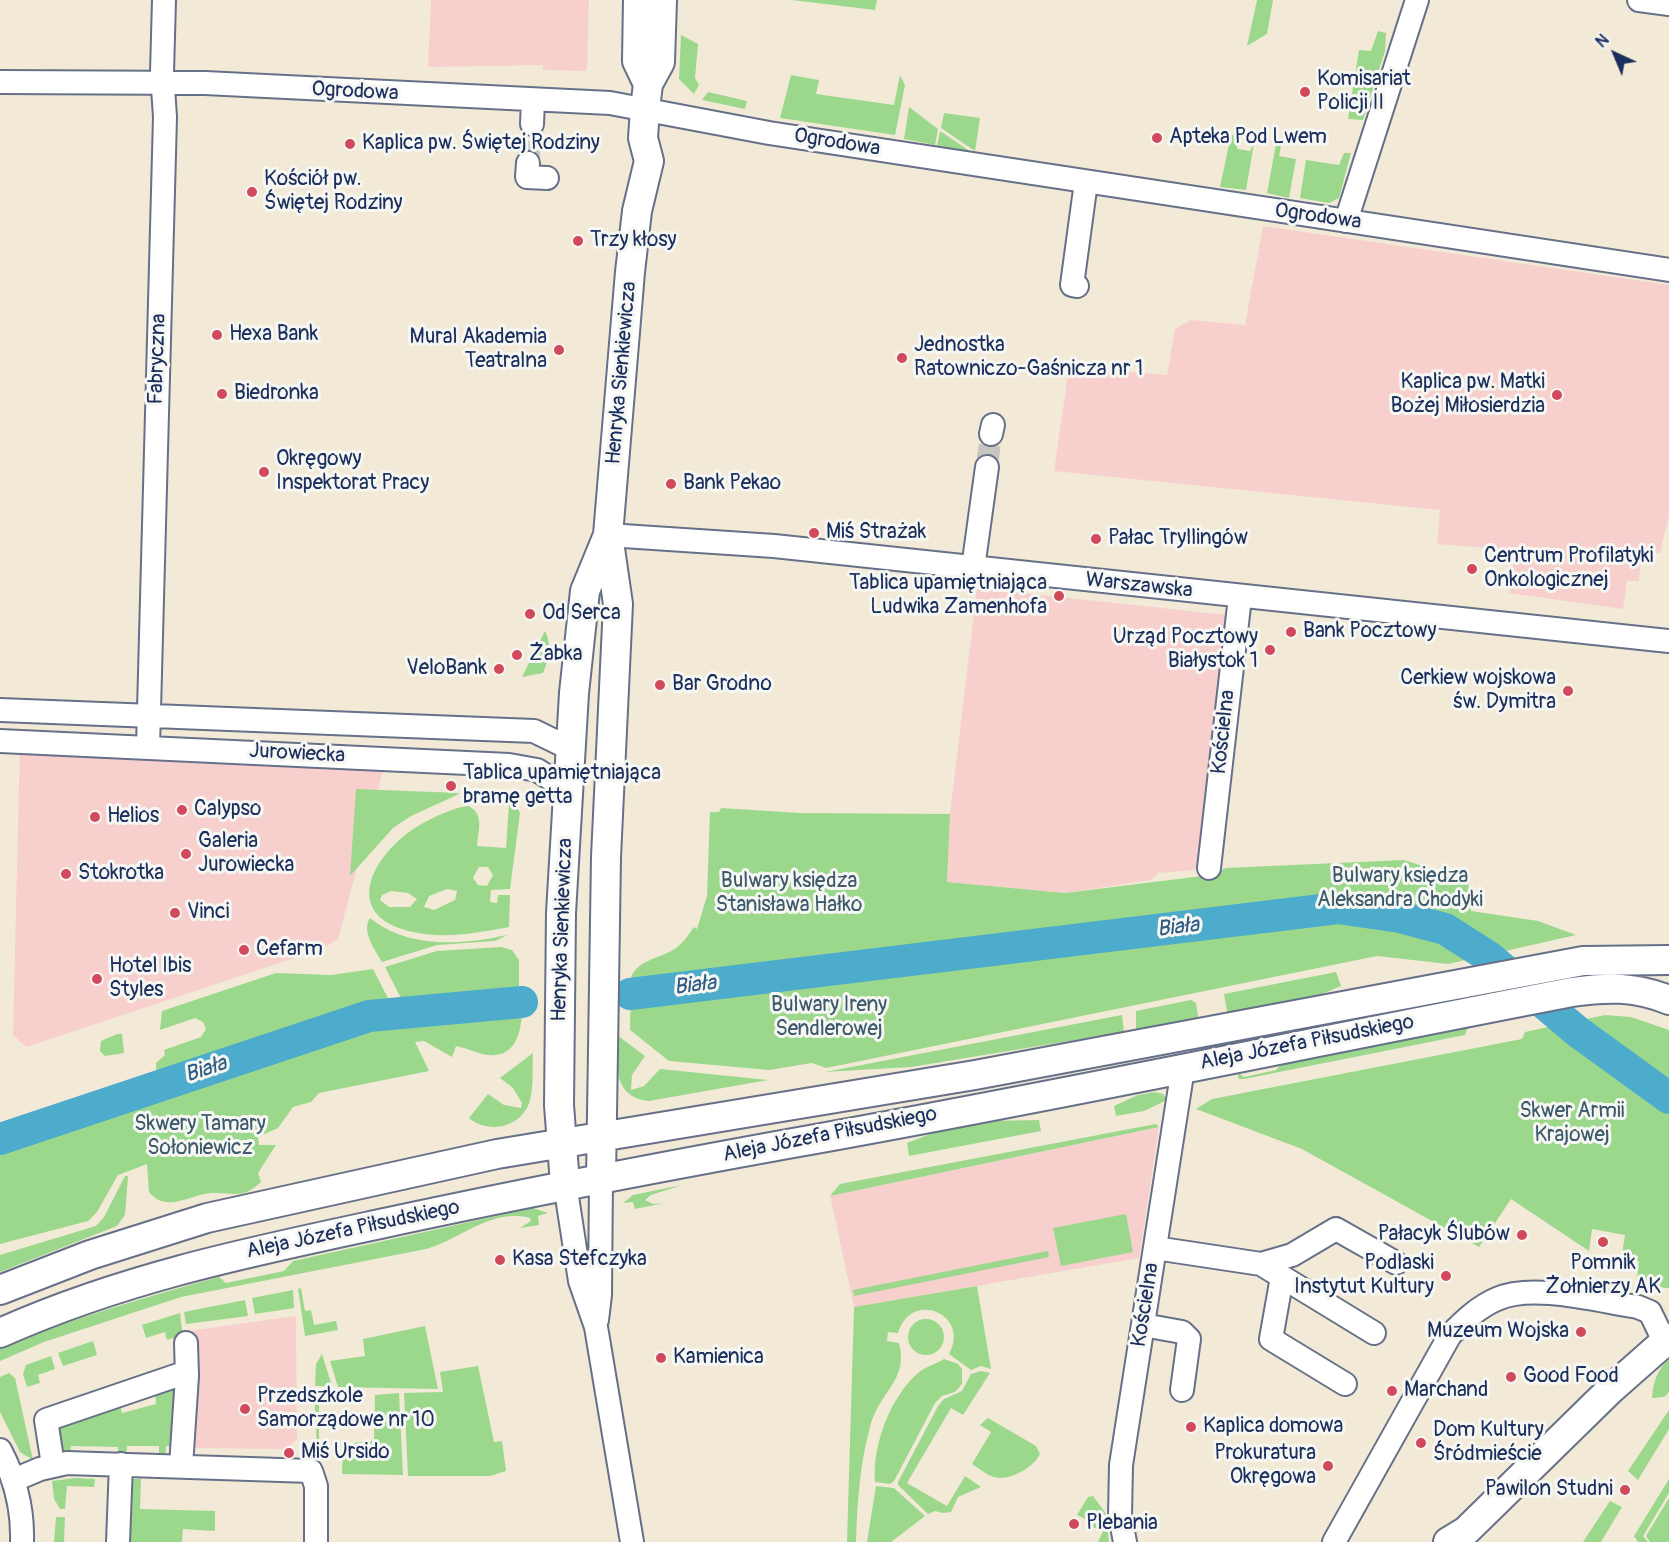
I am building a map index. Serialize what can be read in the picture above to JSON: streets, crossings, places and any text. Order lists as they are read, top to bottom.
{
  "streets": {
    "main road": ["Henryka Sienkiewicza", "Aleja Józefa Piłsudskiego"],
    "street": [
      "Ogrodowa",
      "Fabryczna",
      "Warszawska",
      "Kościelna",
      "Jurowiecka"
    ]
  },
  "crossings": [
    ["Ogrodowa", "Fabryczna"],
    ["Ogrodowa", "Henryka Sienkiewicza"],
    ["Fabryczna", "Jurowiecka"],
    ["Henryka Sienkiewicza", "Warszawska"],
    ["Henryka Sienkiewicza", "Jurowiecka"],
    ["Henryka Sienkiewicza", "Aleja Józefa Piłsudskiego"],
    ["Warszawska", "Kościelna"],
    ["Kościelna", "Aleja Józefa Piłsudskiego"]
  ],
  "water": ["Biała"],
  "parks": [
    "Bulwary księdza Aleksandra Chodyki",
    "Bulwary księdza Stanisława Hałko",
    "Bulwary Ireny Sendlerowej",
    "Skwer Armii Krajowej",
    "Skwery Tamary Sołoniewicz"
  ],
  "places": [
    "Komisariat Policji II",
    "Apteka Pod Lwem",
    "Kaplica pw. Świętej Rodziny",
    "Kościół pw. Świętej Rodziny",
    "Trzy kłosy",
    "Hexa Bank",
    "Mural Akademia Teatralna",
    "Jednostka Ratowniczo-Gaśnicza nr 1",
    "Biedronka",
    "Kaplica pw. Matki Bożej Miłosierdzia",
    "Okręgowy Inspektorat Pracy",
    "Bank Pekao",
    "Miś Strażak",
    "Pałac Tryllingów",
    "Centrum Profilatyki Onkologicznej",
    "Tablica upamiętniająca Ludwika Zamenhofa",
    "Od Serca",
    "Bank Pocztowy",
    "Urząd Pocztowy Białystok 1",
    "Żabka",
    "VeloBank",
    "Bar Grodno",
    "Cerkiew wojskowa św. Dymitra",
    "Tablica upamiętniająca bramę getta",
    "Calypso",
    "Helios",
    "Galeria Jurowiecka",
    "Stokrotka",
    "Vinci",
    "Cefarm",
    "Hotel Ibis Styles",
    "Pałacyk Ślubów",
    "Pomnik Żołnierzy AK",
    "Kasa Stefczyka",
    "Podlaski Instytut Kultury",
    "Muzeum Wojska",
    "Kamienica",
    "Good Food",
    "Marchand",
    "Przedszkole Samorządowe nr 10",
    "Kaplica domowa",
    "Dom Kultury Śródmieście",
    "Miś Ursido",
    "Prokuratura Okręgowa",
    "Pawilon Studni",
    "Plebania"
  ],
  "north": "top left"
}
